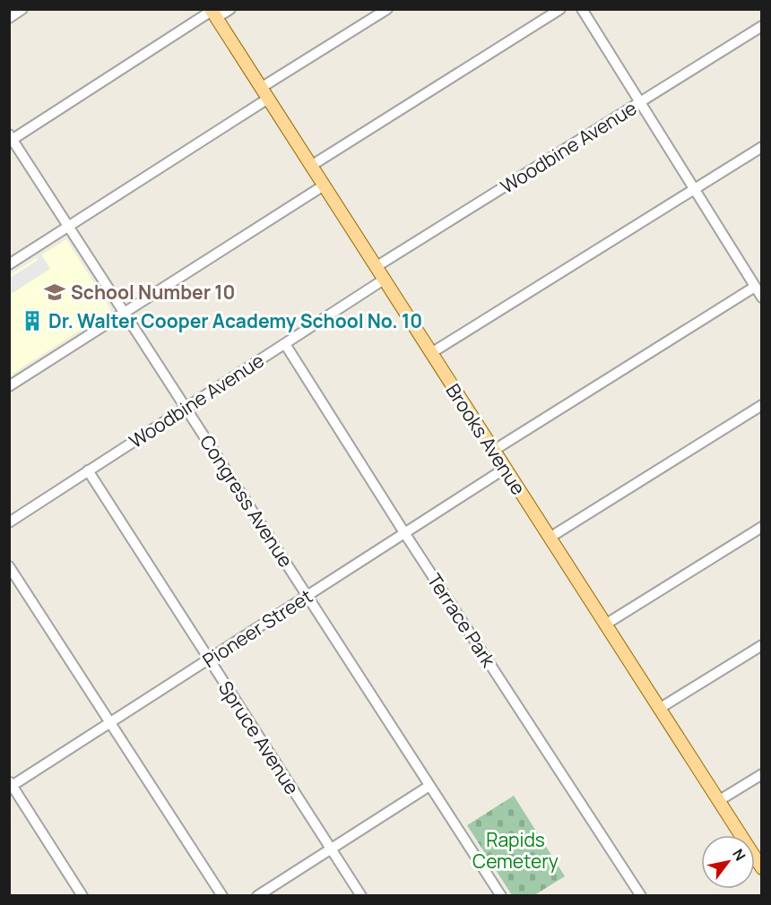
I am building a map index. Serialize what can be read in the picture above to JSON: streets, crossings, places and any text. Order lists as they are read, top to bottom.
{
  "streets": {
    "main road": ["Brooks Avenue"],
    "street": [
      "Woodbine Avenue",
      "Congress Avenue",
      "Terrace Park",
      "Pioneer Street",
      "Spruce Avenue"
    ]
  },
  "crossings": [
    ["Woodbine Avenue", "Brooks Avenue"],
    ["Woodbine Avenue", "Congress Avenue"],
    ["Woodbine Avenue", "Terrace Park"],
    ["Woodbine Avenue", "Spruce Avenue"],
    ["Brooks Avenue", "Pioneer Street"],
    ["Congress Avenue", "Pioneer Street"],
    ["Terrace Park", "Pioneer Street"],
    ["Pioneer Street", "Spruce Avenue"]
  ],
  "parks": ["Rapids Cemetery"],
  "places": {
    "school or university": ["School Number 10"],
    "building": ["Dr. Walter Cooper Academy School No. 10"]
  },
  "north": "top right"
}
